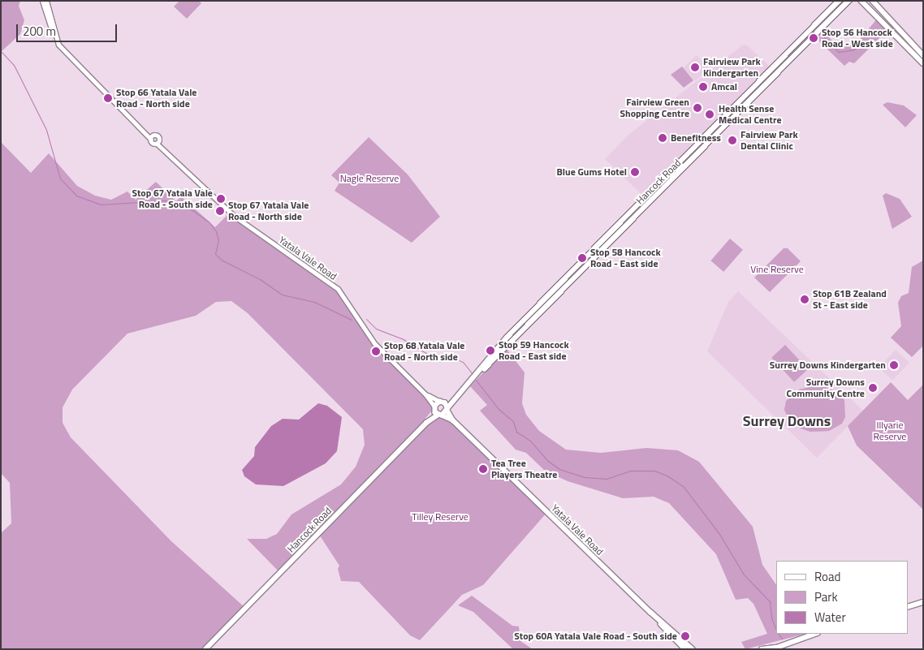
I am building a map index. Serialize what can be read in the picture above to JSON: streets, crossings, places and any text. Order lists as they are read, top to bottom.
{
  "streets": {
    "main road": ["Hancock Road", "Yatala Vale Road"]
  },
  "crossings": [
    ["Hancock Road", "Yatala Vale Road"]
  ],
  "districts": ["Surrey Downs"],
  "parks": [
    "Nagle Reserve",
    "Vine Reserve",
    "Illyarie Reserve",
    "Tilley Reserve"
  ],
  "places": [
    "Stop 56 Hancock Road - West side",
    "Fairview Park Kindergarten",
    "Amcal",
    "Stop 66 Yatala Vale Road - North side",
    "Fairview Green Shopping Centre",
    "Health Sense Medical Centre",
    "Benefitness",
    "Fairview Park Dental Clinic",
    "Blue Gums Hotel",
    "Stop 67 Yatala Vale Road - South side",
    "Stop 67 Yatala Vale Road - North side",
    "Stop 58 Hancock Road - East side",
    "Stop 61B Zealand St - East side",
    "Stop 59 Hancock Road - East side",
    "Stop 68 Yatala Vale Road - North side",
    "Surrey Downs Kindergarten",
    "Surrey Downs Community Centre",
    "Tea Tree Players Theatre",
    "Stop 60A Yatala Vale Road - South side"
  ],
  "legend": ["Road", "Park", "Water"],
  "scale_bar": "200 m"
}
